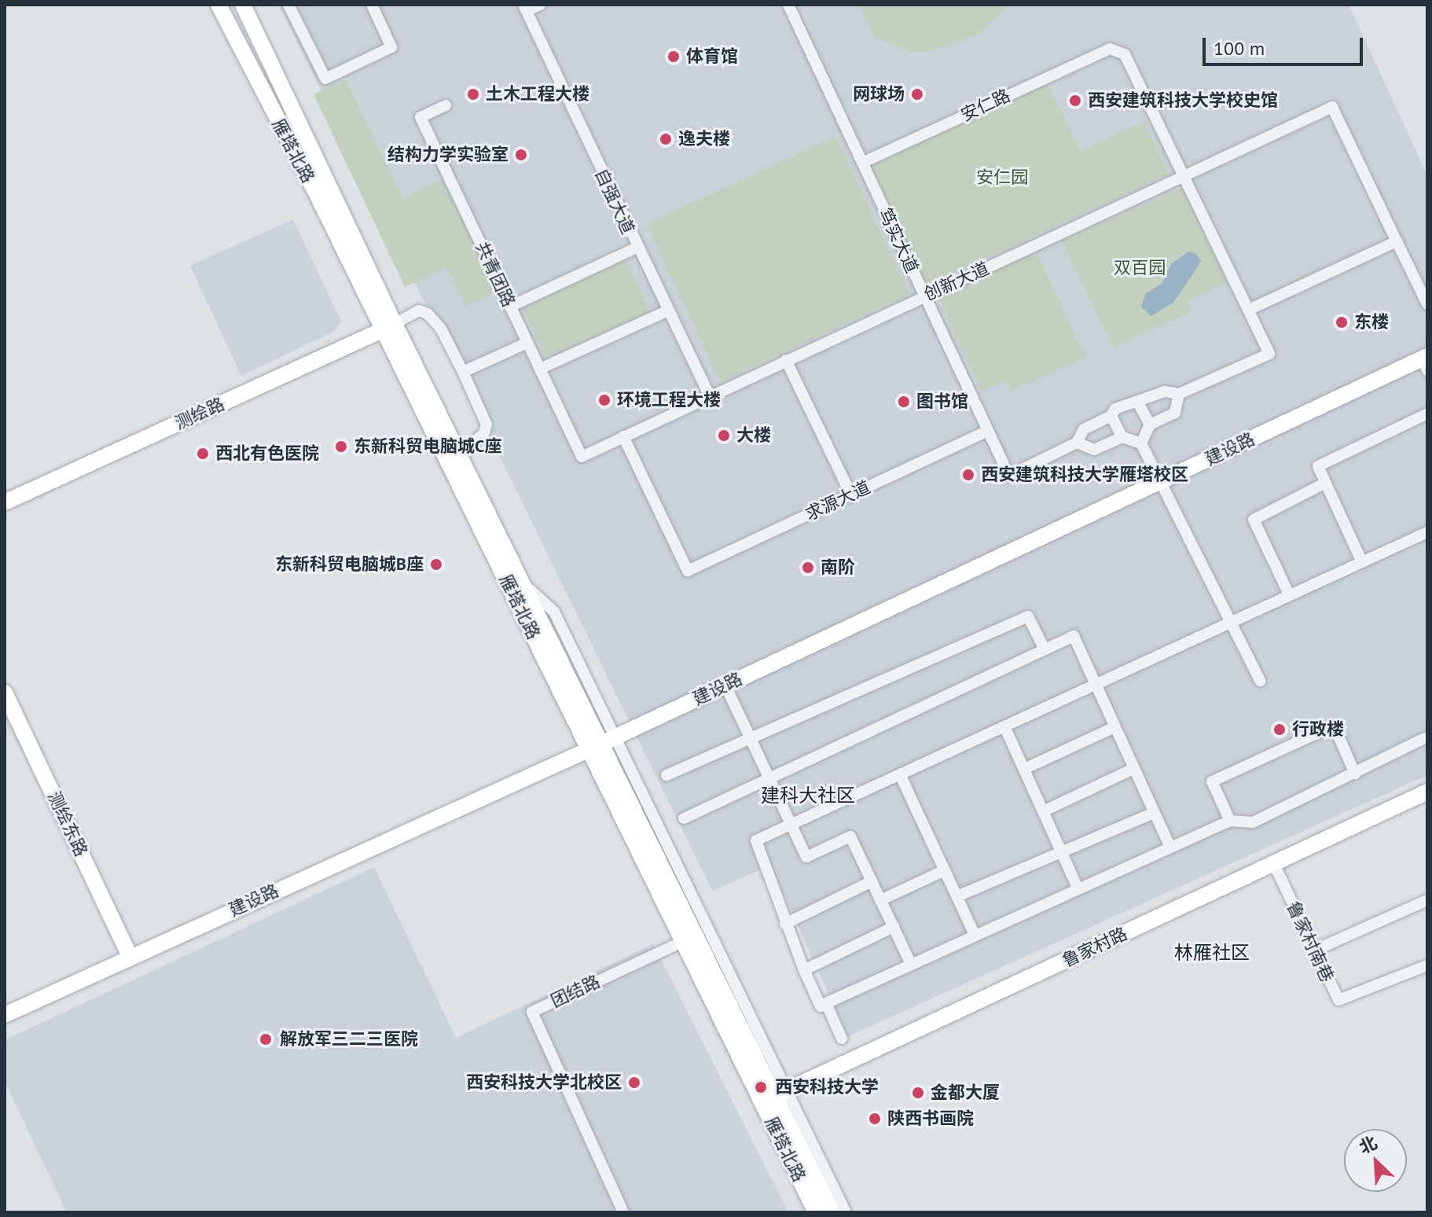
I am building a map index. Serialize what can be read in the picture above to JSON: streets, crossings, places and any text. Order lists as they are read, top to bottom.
{
  "streets": {
    "street": [
      "安仁路",
      "雁塔北路",
      "自强大道",
      "笃实大道",
      "共青团路",
      "创新大道",
      "测绘路",
      "建设路",
      "求源大道",
      "测绘东路",
      "鲁家村南巷",
      "鲁家村路",
      "团结路"
    ]
  },
  "crossings": [
    ["安仁路", "笃实大道"],
    ["安仁路", "创新大道"],
    ["雁塔北路", "测绘路"],
    ["雁塔北路", "建设路"],
    ["雁塔北路", "鲁家村路"],
    ["雁塔北路", "团结路"],
    ["自强大道", "创新大道"],
    ["笃实大道", "创新大道"],
    ["笃实大道", "求源大道"],
    ["共青团路", "创新大道"],
    ["创新大道", "求源大道"],
    ["建设路", "测绘东路"],
    ["鲁家村南巷", "鲁家村路"]
  ],
  "districts": ["建科大社区", "林雁社区"],
  "parks": ["安仁园", "双百园"],
  "places": [
    "体育馆",
    "土木工程大楼",
    "网球场",
    "西安建筑科技大学校史馆",
    "逸夫楼",
    "结构力学实验室",
    "东楼",
    "环境工程大楼",
    "图书馆",
    "大楼",
    "东新科贸电脑城C座",
    "西北有色医院",
    "西安建筑科技大学雁塔校区",
    "东新科贸电脑城B座",
    "南阶",
    "行政楼",
    "解放军三二三医院",
    "西安科技大学北校区",
    "西安科技大学",
    "金都大厦",
    "陕西书画院"
  ],
  "scale_bar": "100 m",
  "north": "top left"
}
